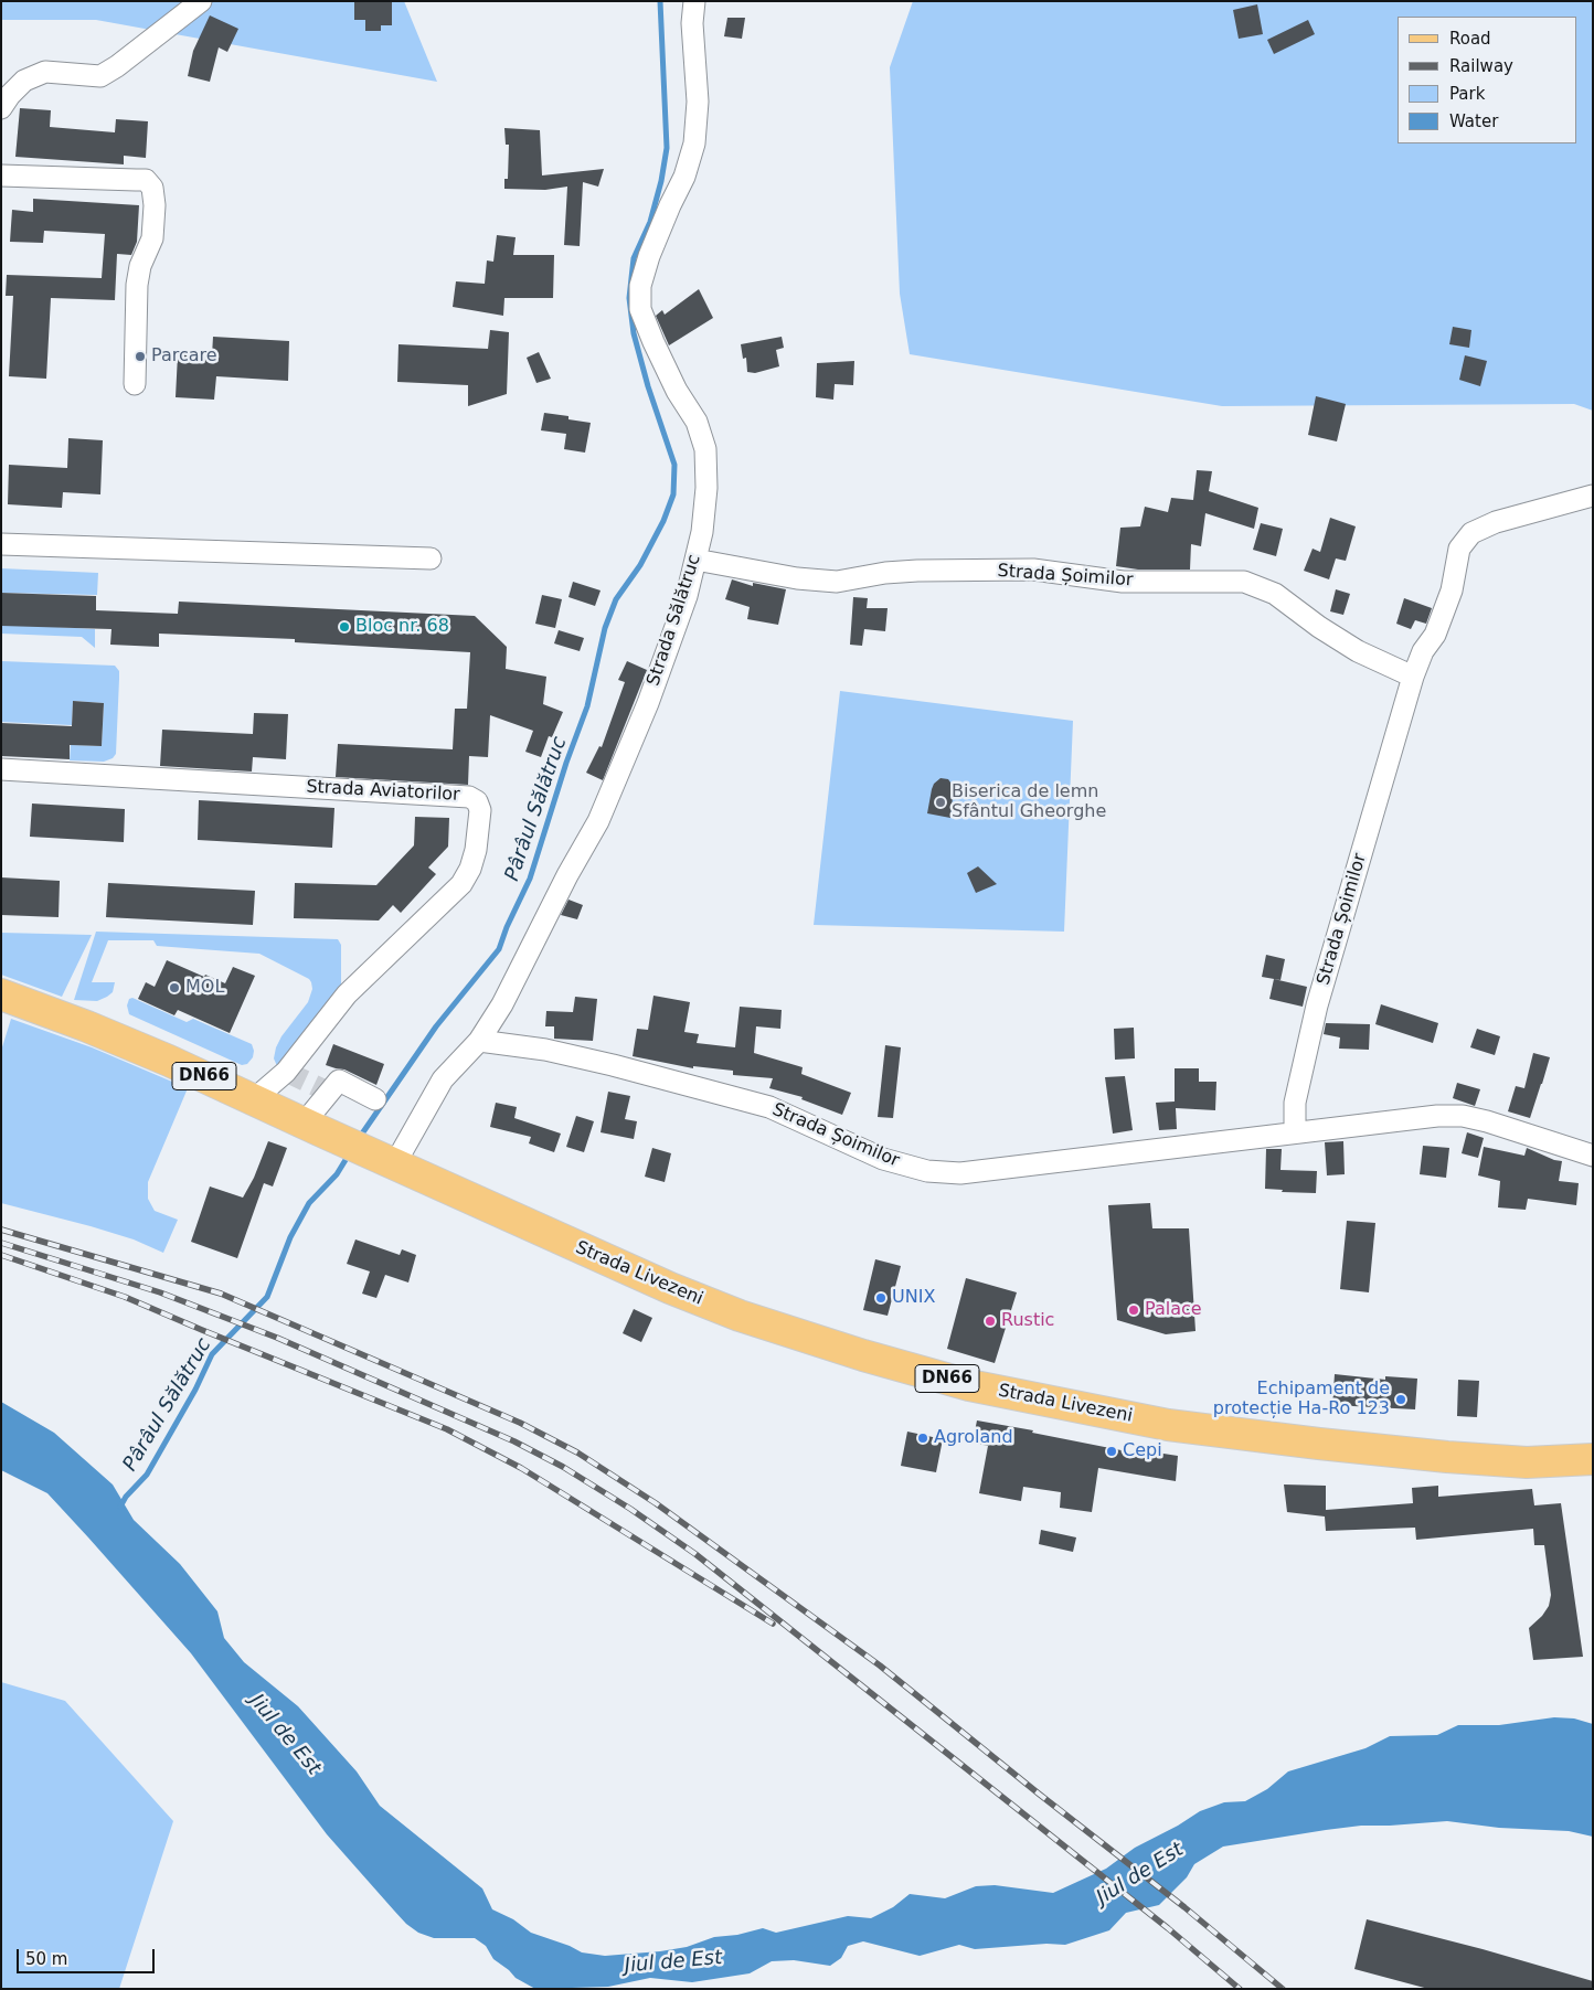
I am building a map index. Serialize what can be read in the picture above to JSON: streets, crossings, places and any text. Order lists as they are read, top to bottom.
{
  "streets": {
    "main road": ["DN66", "Strada Livezeni"],
    "street": ["Strada Șoimilor", "Strada Sălătruc", "Strada Aviatorilor"]
  },
  "crossings": [
    ["Strada Șoimilor", "Strada Sălătruc"],
    ["Strada Sălătruc", "DN66"],
    ["Strada Sălătruc", "Strada Livezeni"],
    ["Strada Aviatorilor", "DN66"],
    ["DN66", "Strada Livezeni"]
  ],
  "water": ["Pârâul Sălătruc", "Jiul de Est"],
  "places": [
    "Parcare",
    "Bloc nr. 68",
    "Biserica de lemn Sfântul Gheorghe",
    "MOL",
    "UNIX",
    "Palace",
    "Rustic",
    "Echipament de protecție Ha-Ro 123",
    "Agroland",
    "Cepi"
  ],
  "legend": [
    "Road",
    "Railway",
    "Park",
    "Water"
  ],
  "scale_bar": "50 m"
}
